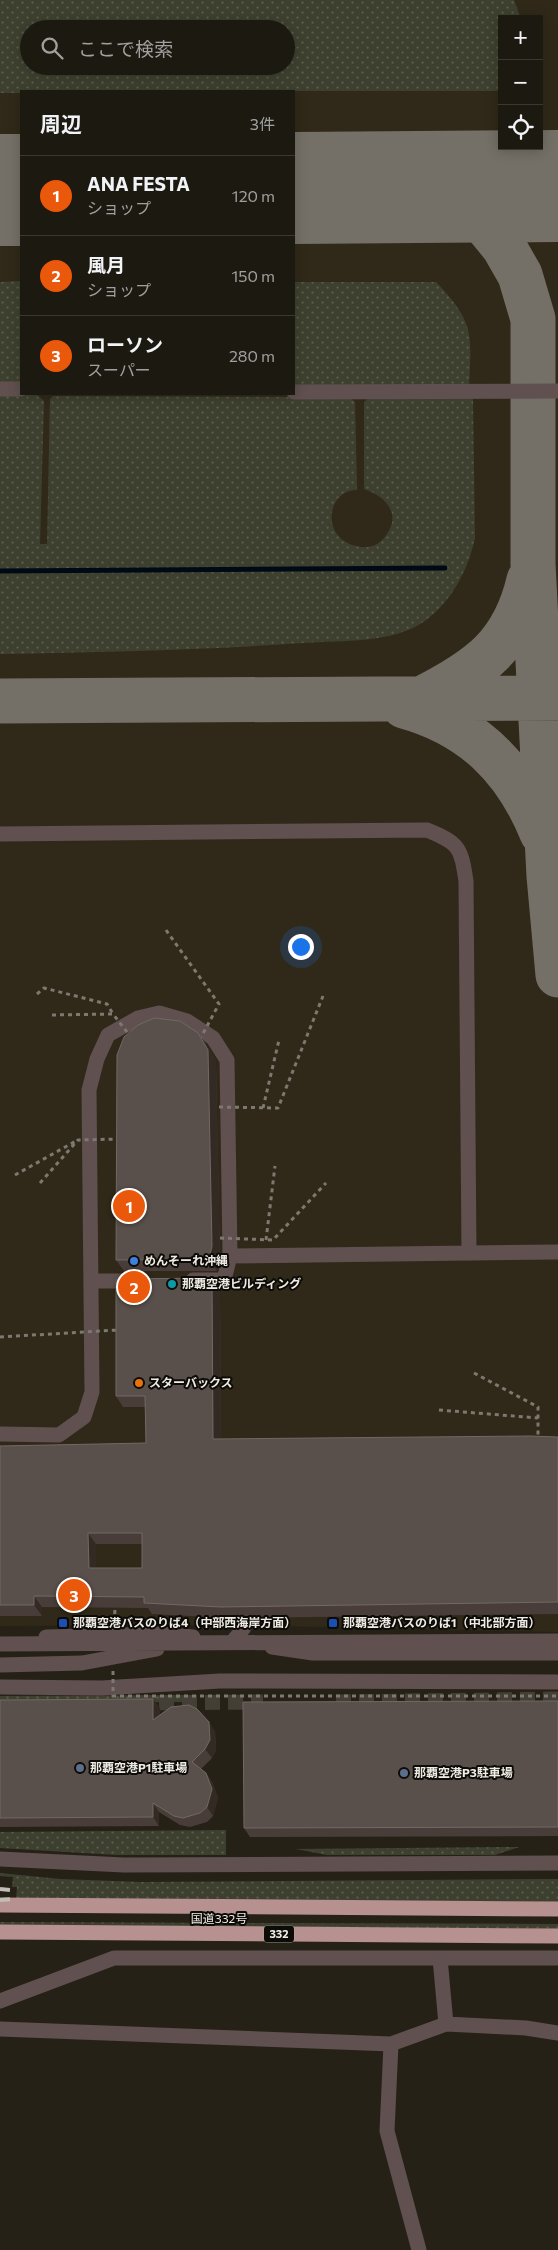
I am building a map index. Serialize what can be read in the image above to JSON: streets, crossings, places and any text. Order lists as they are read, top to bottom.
{
  "streets": {
    "highway": ["国道332号", "332"]
  },
  "places": {
    "other": [
      "めんそーれ沖縄",
      "那覇空港ビルディング",
      "スターバックス",
      "那覇空港P1駐車場",
      "那覇空港P3駐車場"
    ],
    "transit": ["那覇空港バスのりば4（中部西海岸方面）", "那覇空港バスのりば1（中北部方面）"]
  },
  "page": {
    "map_buttons": ["+", "−"],
    "search": "ここで検索",
    "heading": ["周辺", "3件"],
    "list": [
      {
        "mark": "1",
        "name": "ANA FESTA",
        "note": "ショップ",
        "value": "120 m"
      },
      {
        "mark": "2",
        "name": "風月",
        "note": "ショップ",
        "value": "150 m"
      },
      {
        "mark": "3",
        "name": "ローソン",
        "note": "スーパー",
        "value": "280 m"
      }
    ],
    "pins": ["1", "2", "3"]
  }
}
